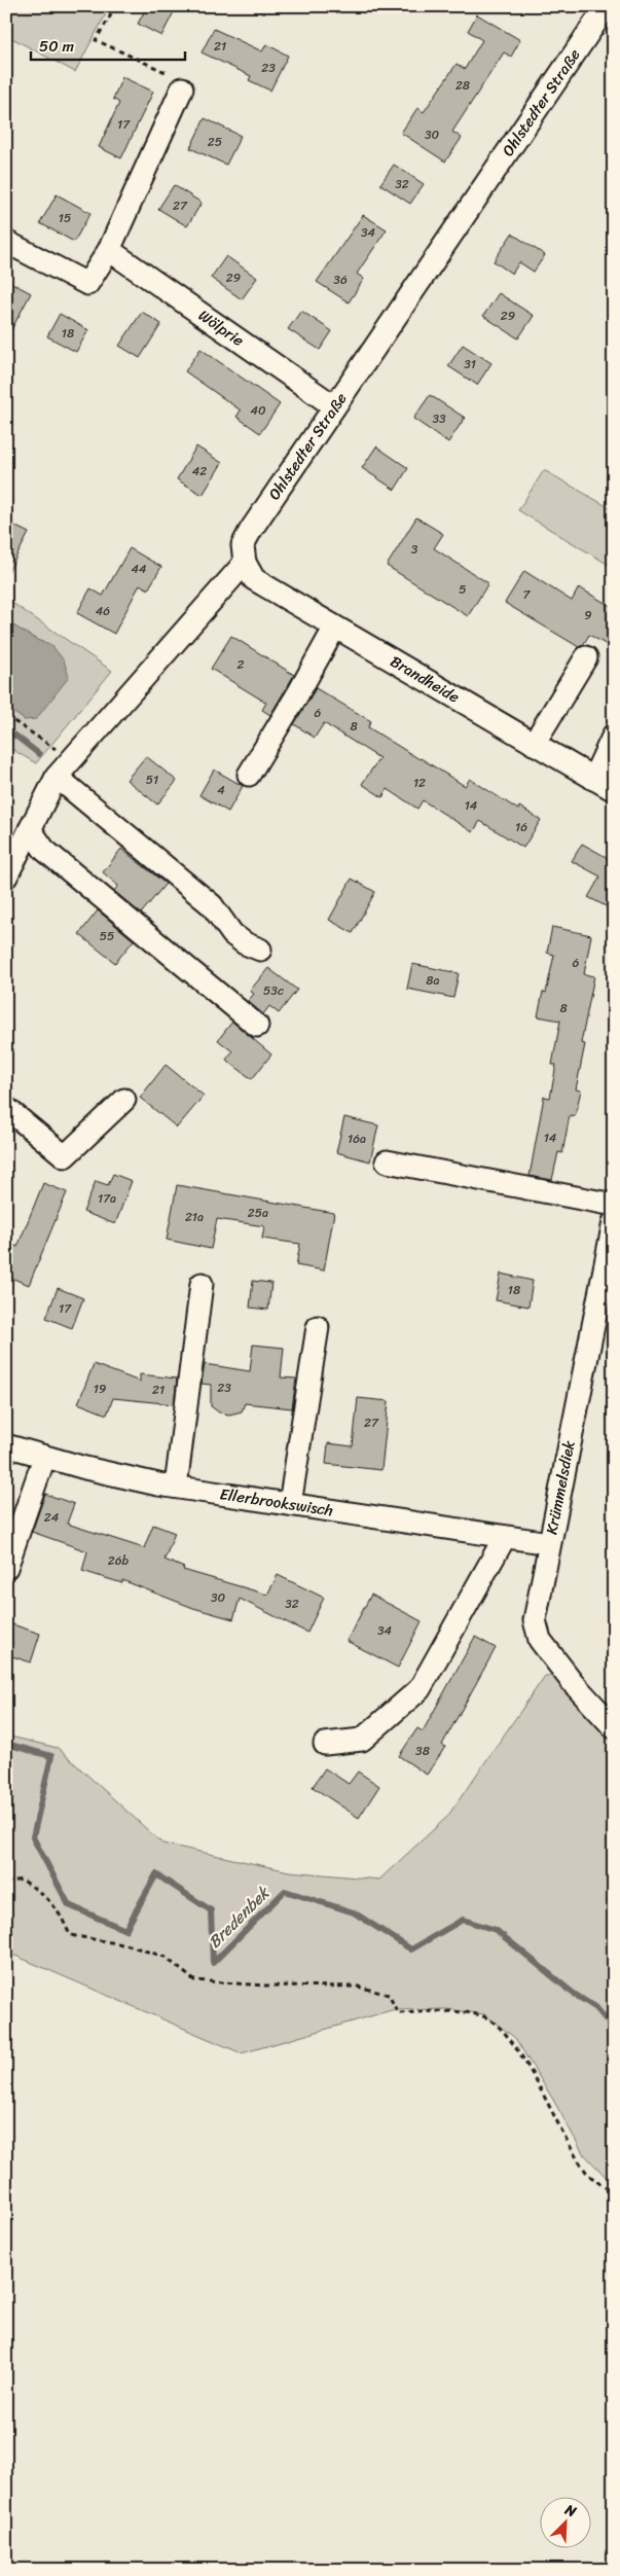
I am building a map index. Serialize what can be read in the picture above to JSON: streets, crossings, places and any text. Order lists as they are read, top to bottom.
{
  "streets": {
    "street": [
      "Ohlstedter Straße",
      "Wölprie",
      "Brandheide",
      "Krümmelsdiek",
      "Ellerbrookswisch"
    ]
  },
  "crossings": [
    ["Ohlstedter Straße", "Wölprie"],
    ["Ohlstedter Straße", "Brandheide"],
    ["Krümmelsdiek", "Ellerbrookswisch"]
  ],
  "water": ["Bredenbek"],
  "house_numbers": [
    "21",
    "23",
    "28",
    "17",
    "30",
    "25",
    "32",
    "27",
    "15",
    "34",
    "29",
    "36",
    "29",
    "18",
    "31",
    "40",
    "33",
    "42",
    "3",
    "44",
    "5",
    "7",
    "46",
    "9",
    "2",
    "6",
    "8",
    "51",
    "12",
    "4",
    "14",
    "16",
    "55",
    "6",
    "8a",
    "53c",
    "8",
    "14",
    "16a",
    "17a",
    "25a",
    "21a",
    "18",
    "17",
    "23",
    "19",
    "21",
    "27",
    "24",
    "26b",
    "30",
    "32",
    "34",
    "38"
  ],
  "scale_bar": "50 m",
  "north": "top right"
}
